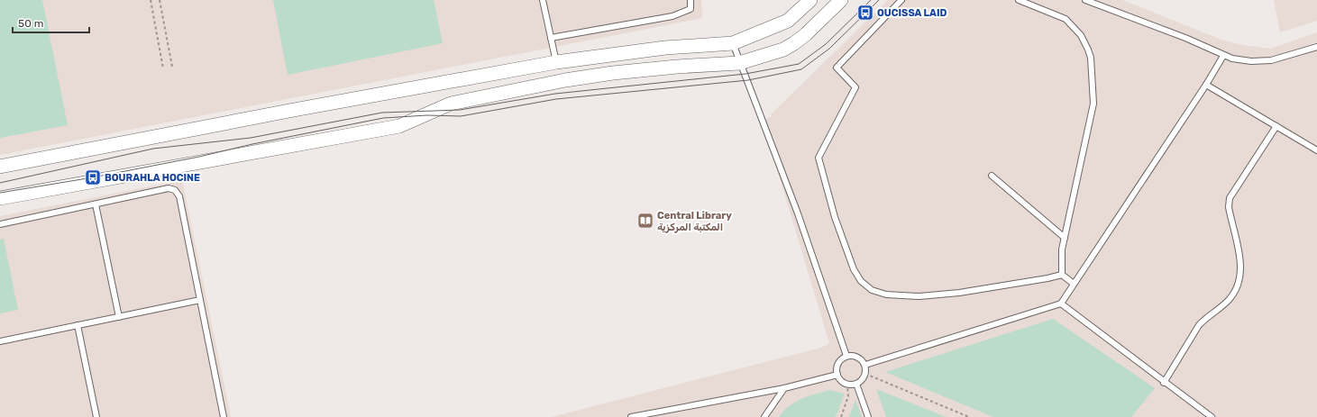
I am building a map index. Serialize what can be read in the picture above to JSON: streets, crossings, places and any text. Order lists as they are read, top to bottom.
{
  "places": {
    "bus stop": ["OUCISSA LAID", "BOURAHLA HOCINE"],
    "library": ["Central Library المكتبة المركزية"]
  },
  "scale_bar": "50 m"
}
